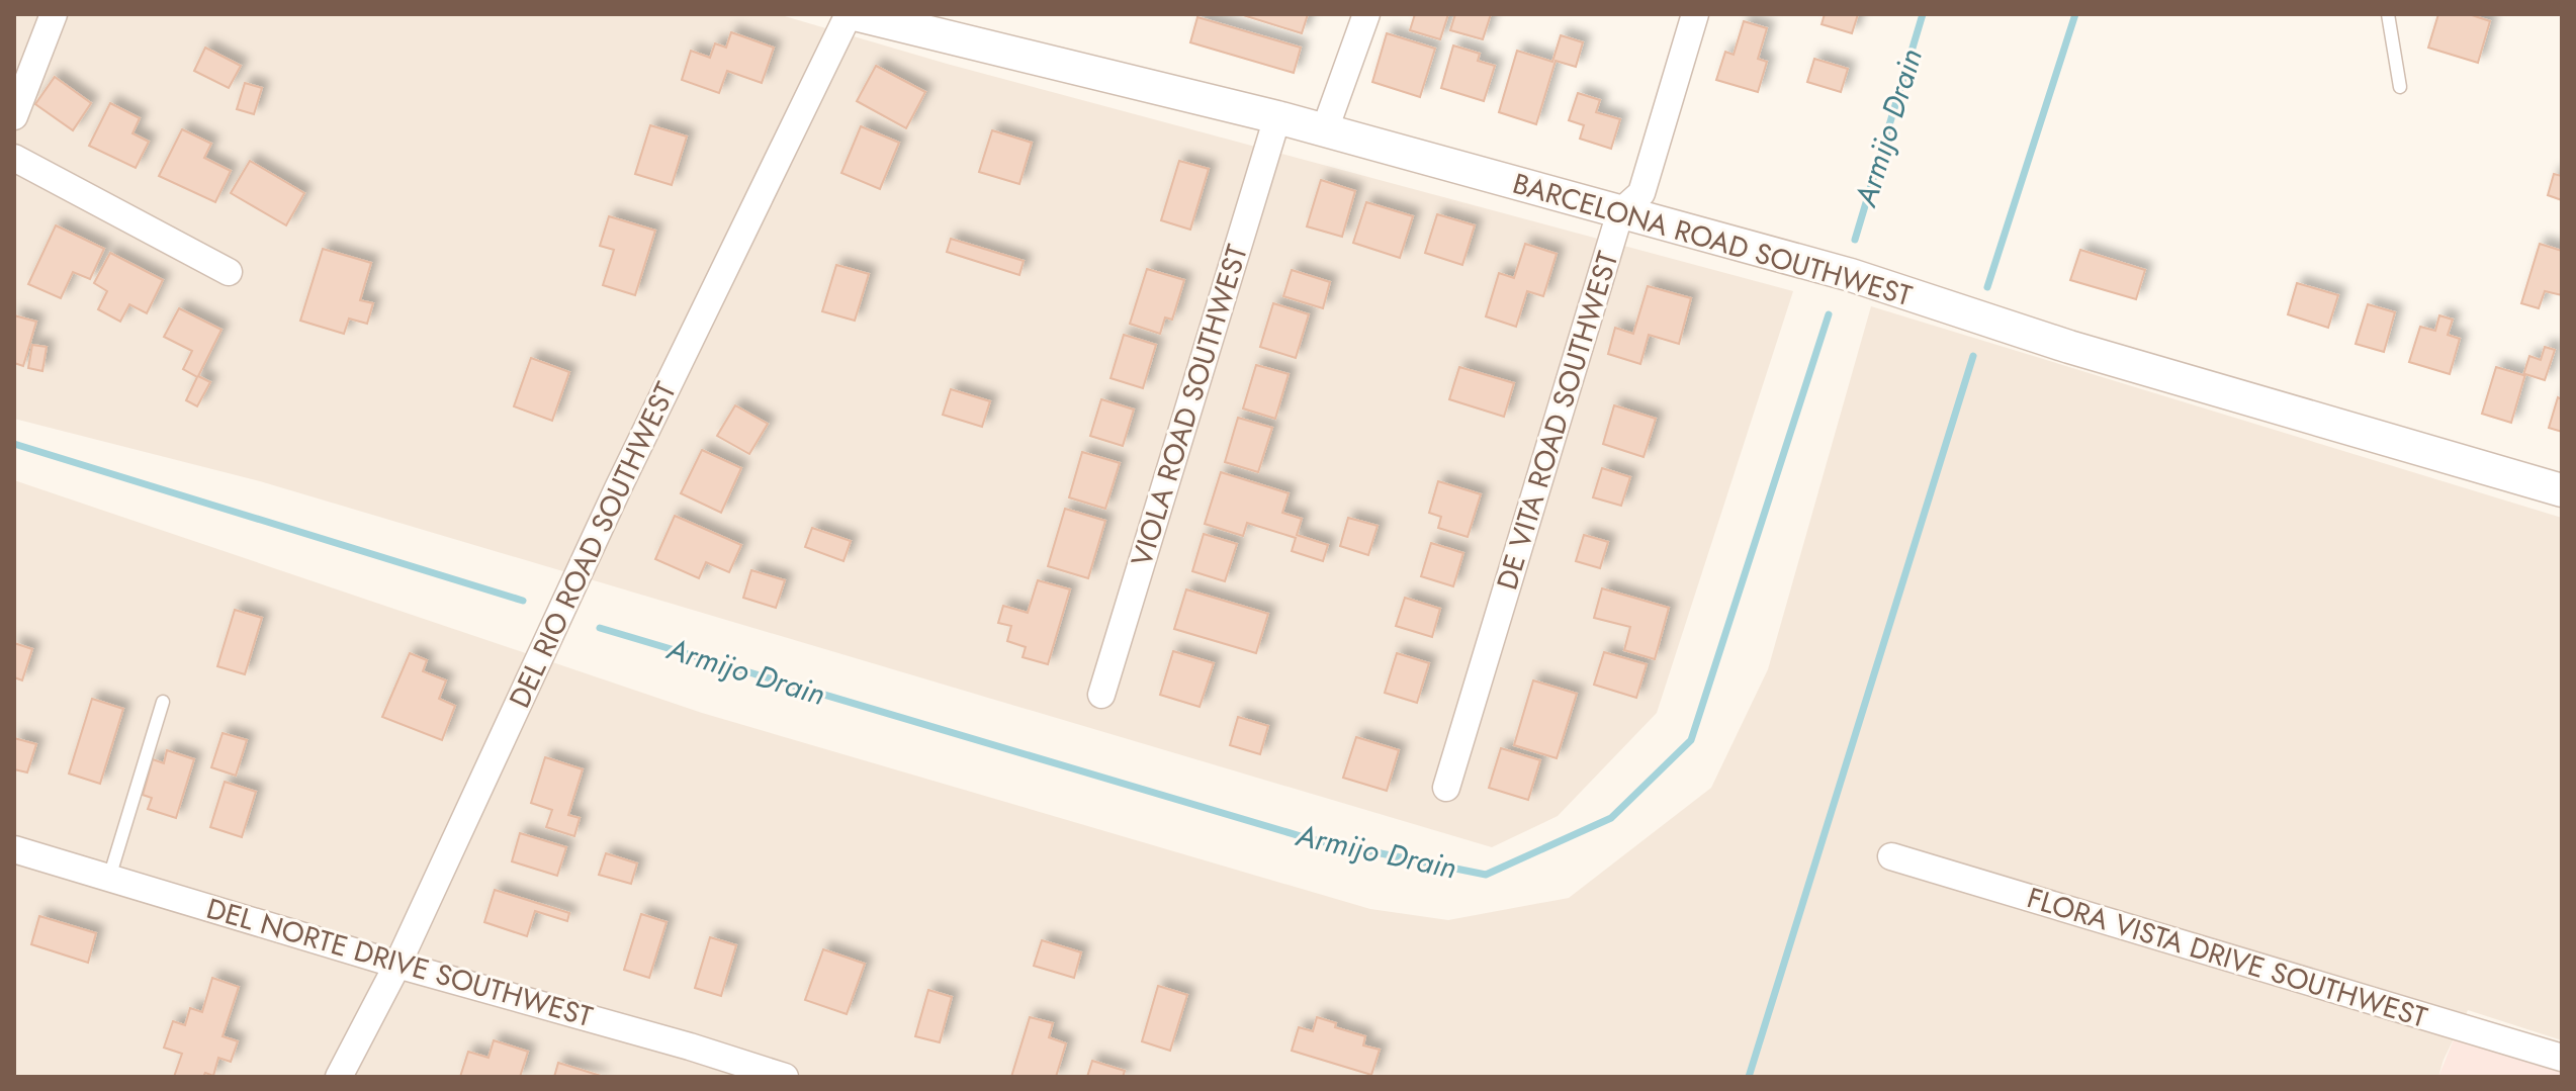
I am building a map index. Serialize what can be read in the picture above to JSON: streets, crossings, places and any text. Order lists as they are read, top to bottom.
{
  "streets": {
    "street": [
      "BARCELONA ROAD SOUTHWEST",
      "VIOLA ROAD SOUTHWEST",
      "DE VITA ROAD SOUTHWEST",
      "DEL RIO ROAD SOUTHWEST",
      "FLORA VISTA DRIVE SOUTHWEST",
      "DEL NORTE DRIVE SOUTHWEST"
    ]
  },
  "crossings": [
    ["BARCELONA ROAD SOUTHWEST", "VIOLA ROAD SOUTHWEST"],
    ["BARCELONA ROAD SOUTHWEST", "DE VITA ROAD SOUTHWEST"],
    ["BARCELONA ROAD SOUTHWEST", "DEL RIO ROAD SOUTHWEST"],
    ["DEL RIO ROAD SOUTHWEST", "DEL NORTE DRIVE SOUTHWEST"]
  ],
  "water": ["Armijo Drain"]
}
